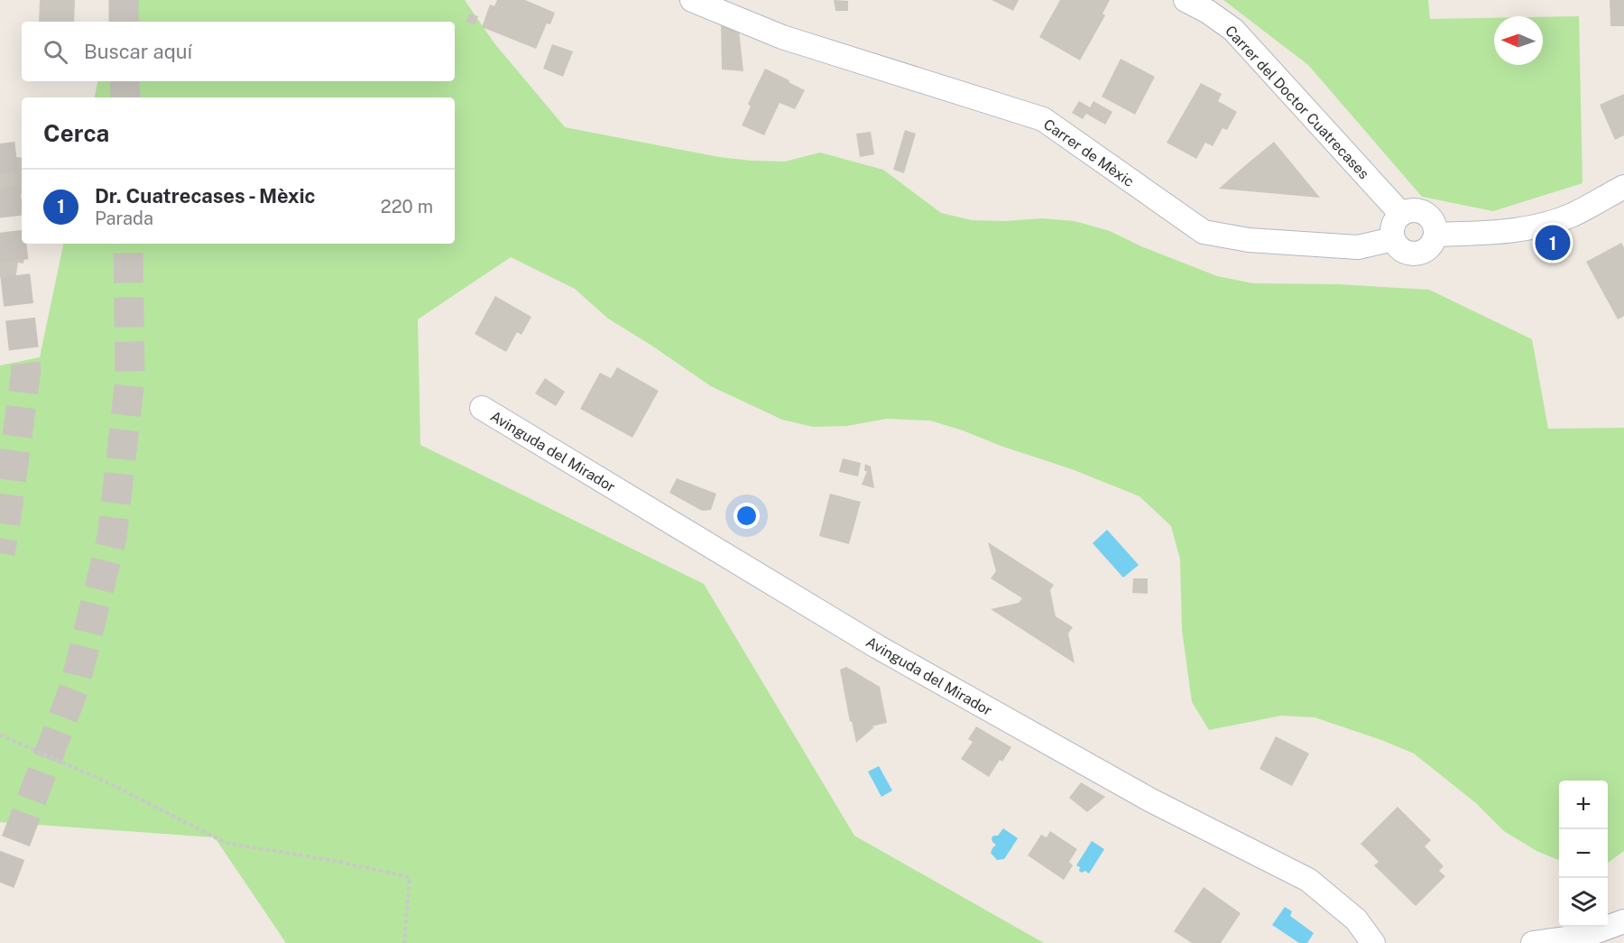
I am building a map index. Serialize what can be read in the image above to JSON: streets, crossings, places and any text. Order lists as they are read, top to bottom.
{
  "streets": {
    "street": ["Carrer del Doctor Cuatrecases", "Carrer de Mèxic", "Avinguda del Mirador"]
  },
  "crossings": [
    ["Carrer del Doctor Cuatrecases", "Carrer de Mèxic"]
  ],
  "north": "left",
  "page": {
    "search": "Buscar aquí",
    "heading": "Cerca",
    "list": [
      {
        "mark": "1",
        "name": "Dr. Cuatrecases - Mèxic",
        "note": "Parada",
        "value": "220 m"
      }
    ],
    "pins": "1",
    "map_buttons": ["+", "−"]
  }
}
